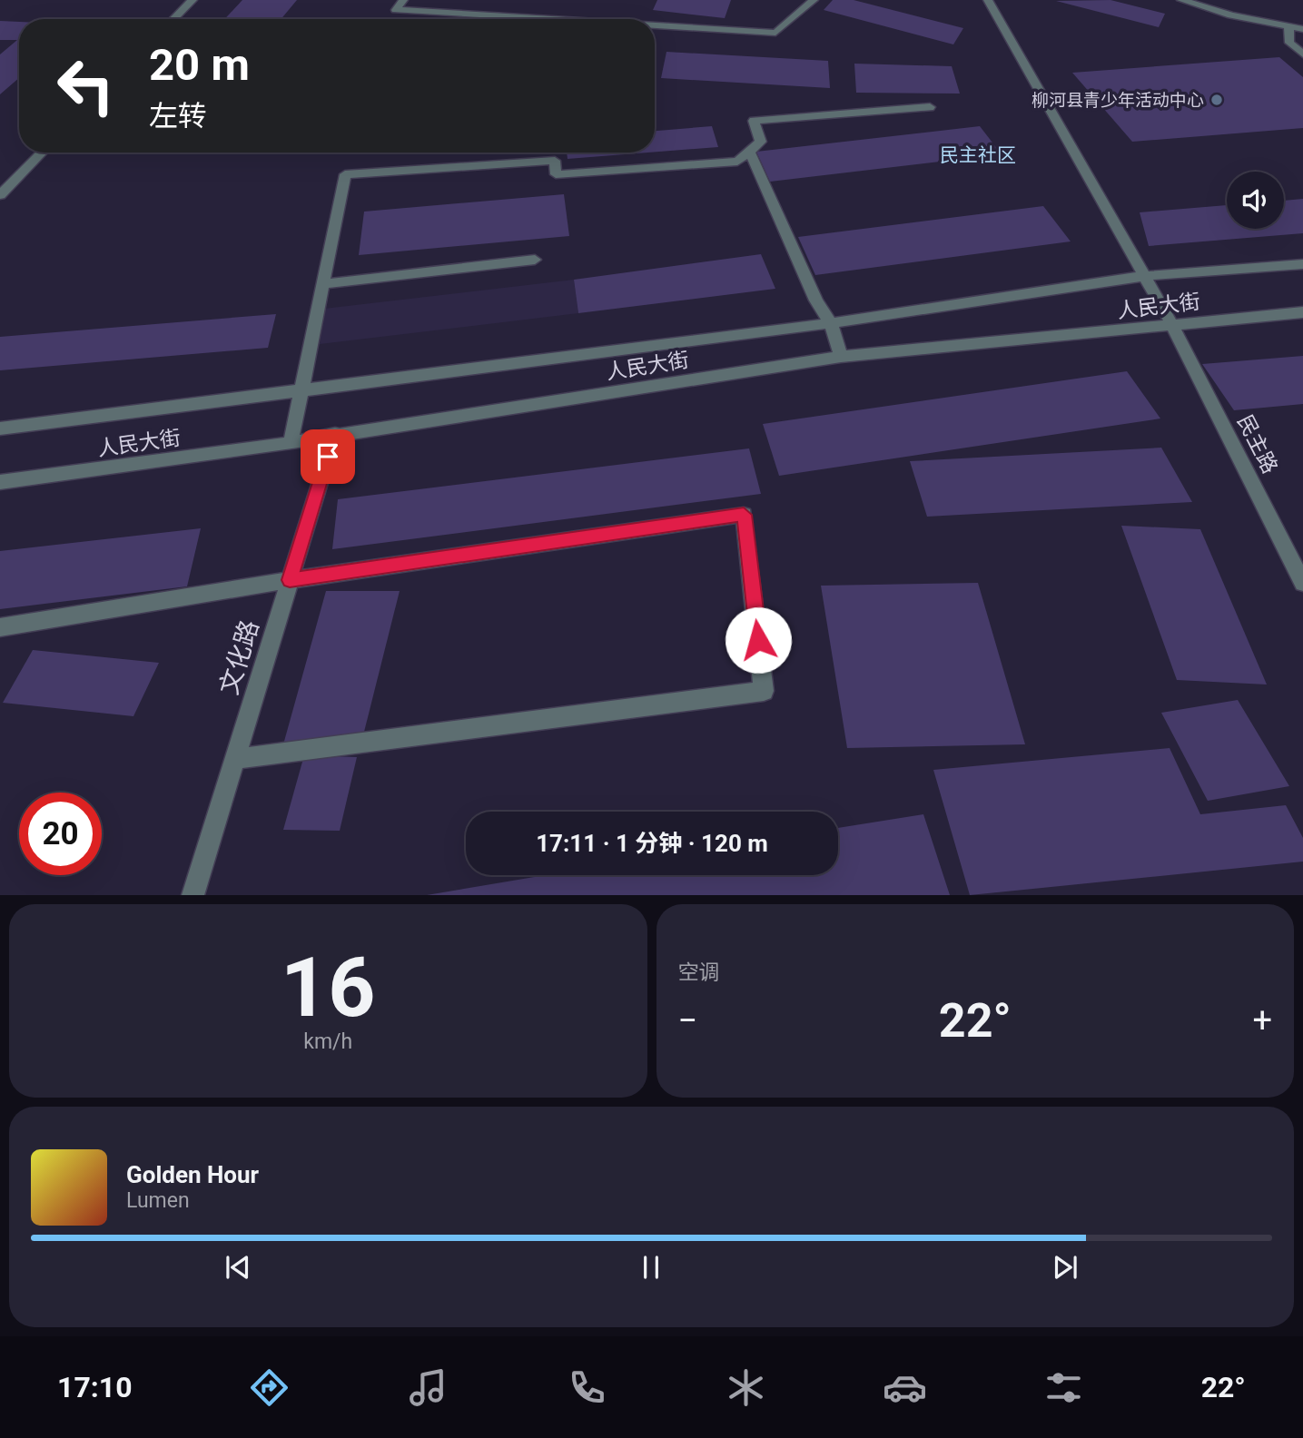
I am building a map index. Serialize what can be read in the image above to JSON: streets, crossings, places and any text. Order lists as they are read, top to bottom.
{
  "streets": {
    "street": ["人民大街", "民主路", "文化路"]
  },
  "crossings": [
    ["人民大街", "民主路"],
    ["人民大街", "文化路"]
  ],
  "districts": ["民主社区"],
  "places": ["柳河县青少年活动中心"],
  "page": {
    "turn": ["20 m", "左转"],
    "limit": "20",
    "trip": "17:11 · 1 分钟 · 120 m",
    "tile": [
      ["16", "km/h"],
      "空调"
    ],
    "heat": ["−", "22°", "+"],
    "song": ["Golden Hour", "Lumen"],
    "tabs": ["17:10", "22°"]
  }
}
